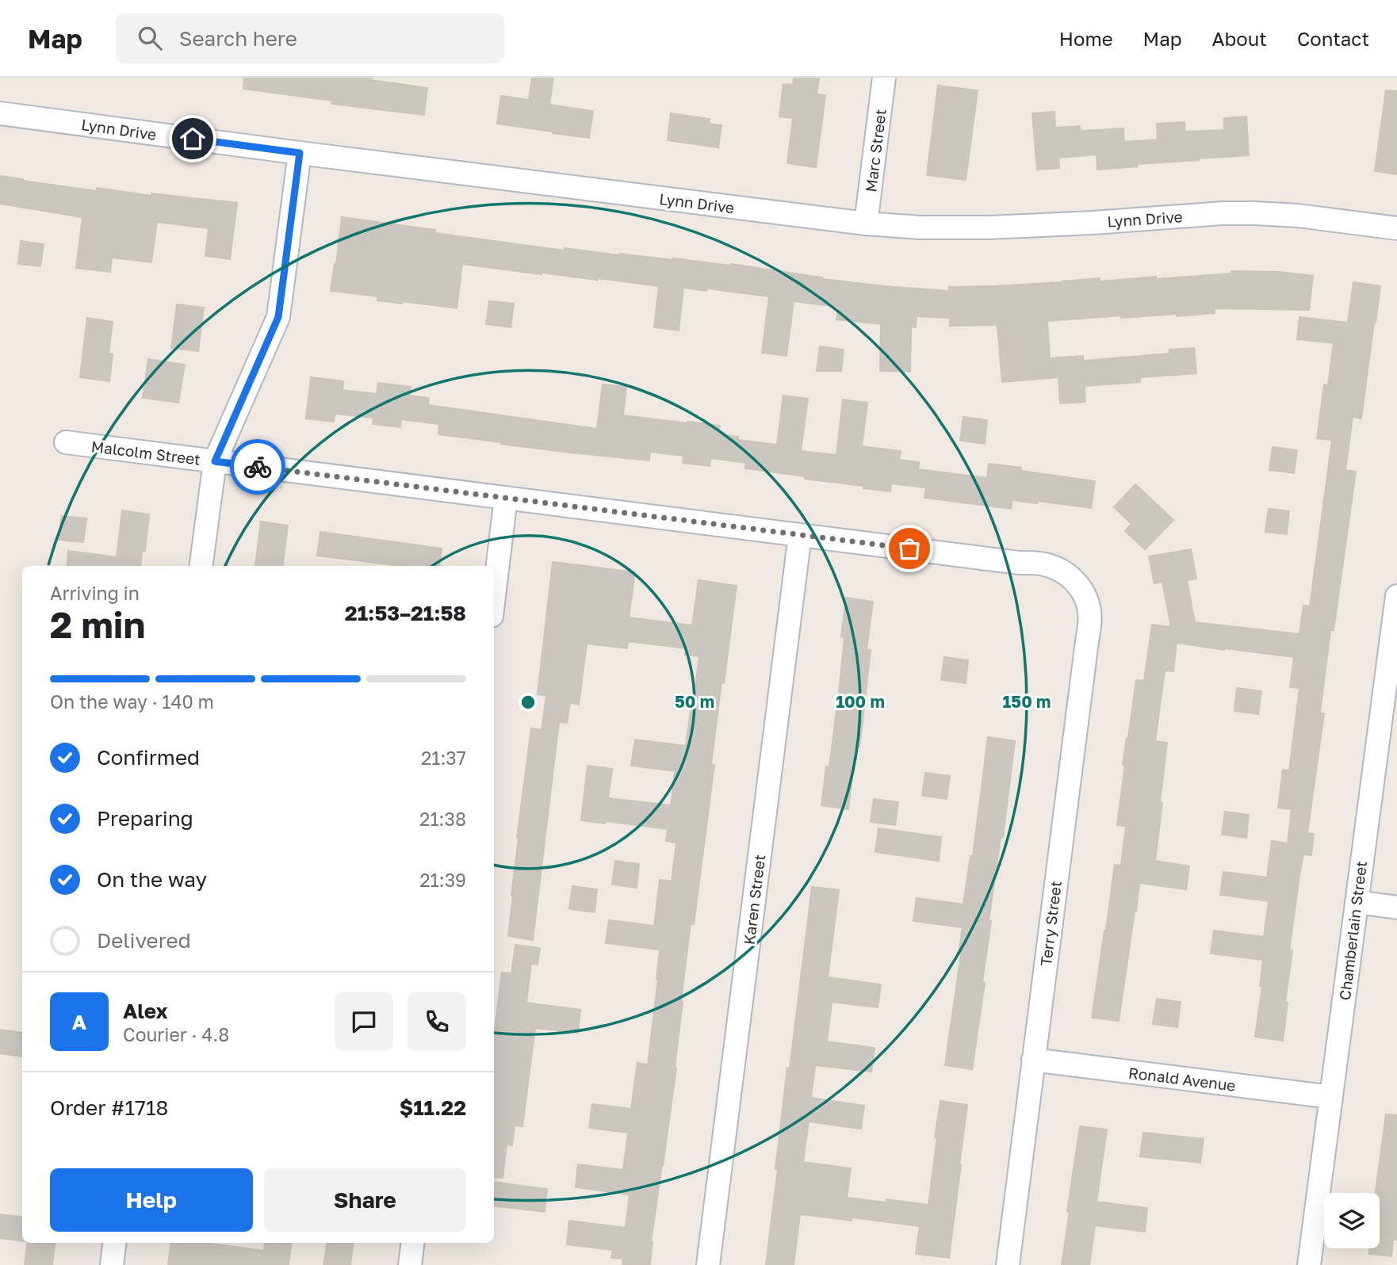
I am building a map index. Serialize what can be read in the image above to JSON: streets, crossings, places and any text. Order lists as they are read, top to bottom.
{
  "streets": {
    "street": [
      "Lynn Drive",
      "Marc Street",
      "Malcolm Street",
      "Karen Street",
      "Terry Street",
      "Chamberlain Street",
      "Ronald Avenue"
    ]
  },
  "crossings": [
    ["Lynn Drive", "Marc Street"],
    ["Malcolm Street", "Karen Street"],
    ["Malcolm Street", "Terry Street"],
    ["Terry Street", "Ronald Avenue"],
    ["Chamberlain Street", "Ronald Avenue"]
  ],
  "page": {
    "header": "Map",
    "search": "Search here",
    "nav": [
      "Home",
      "Map",
      "About",
      "Contact"
    ],
    "heading": ["2 min", "Arriving in", "21:53–21:58"],
    "panel": [
      "Alex",
      "Courier · 4.8",
      "Order #1718",
      "$11.22"
    ],
    "bar": "On the way · 140 m",
    "list": [
      ["Confirmed", "21:37"],
      ["Preparing", "21:38"],
      ["On the way", "21:39"],
      "Delivered"
    ],
    "round": "A",
    "buttons": ["Help", "Share"]
  },
  "rings": ["50 m", "100 m", "150 m"]
}
